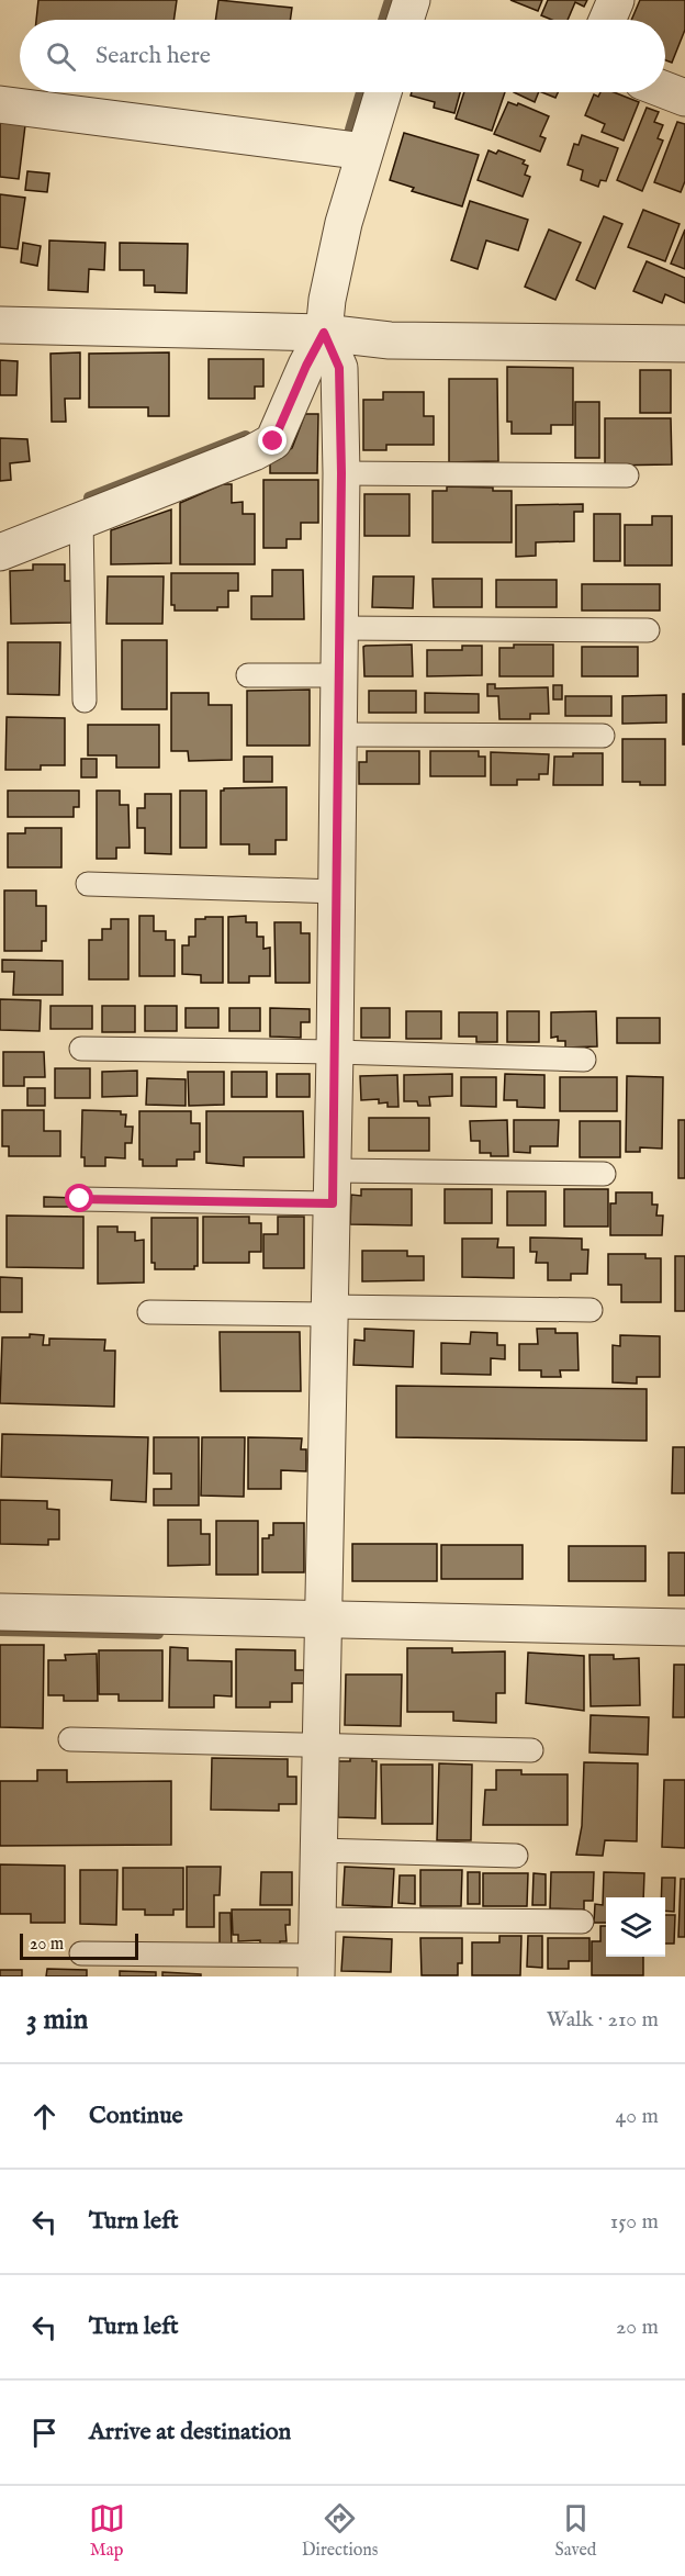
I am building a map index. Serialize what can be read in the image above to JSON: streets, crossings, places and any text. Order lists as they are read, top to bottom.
{
  "scale_bar": "20 m",
  "page": {
    "search": "Search here",
    "scale": "20 m",
    "heading": ["3 min", "Walk · 210 m"],
    "list": [
      ["Continue", "40 m"],
      ["Turn left", "150 m"],
      ["Turn left", "20 m"],
      "Arrive at destination"
    ],
    "nav": ["Map", "Directions", "Saved"]
  }
}
